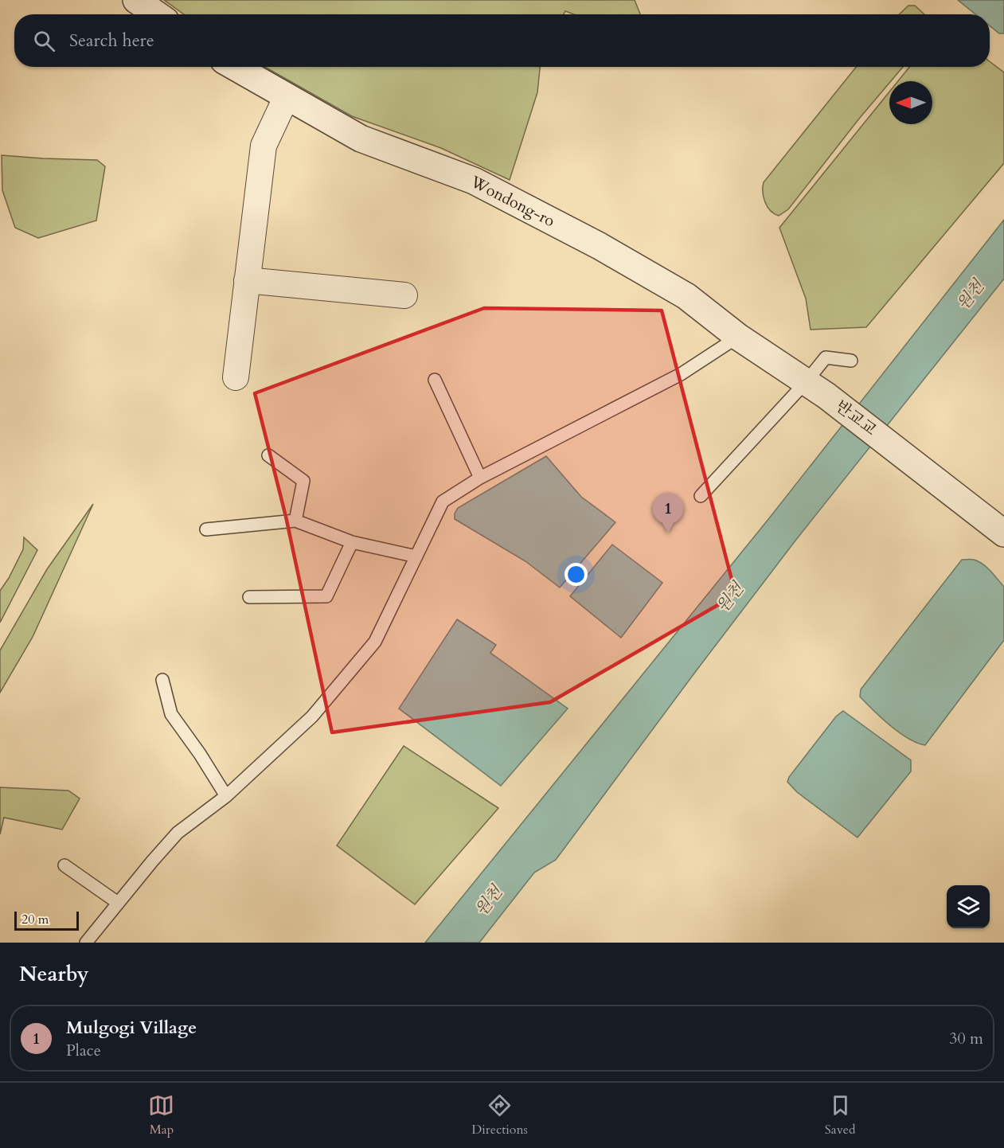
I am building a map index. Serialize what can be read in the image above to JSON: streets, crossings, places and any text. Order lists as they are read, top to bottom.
{
  "streets": {
    "street": ["Wondong-ro", "반교교"]
  },
  "crossings": [
    ["Wondong-ro", "반교교"]
  ],
  "water": ["원천"],
  "scale_bar": "20 m",
  "north": "left",
  "page": {
    "search": "Search here",
    "pins": "1",
    "scale": "20 m",
    "heading": "Nearby",
    "list": [
      {
        "mark": "1",
        "name": "Mulgogi Village",
        "note": "Place",
        "value": "30 m"
      }
    ],
    "nav": ["Map", "Directions", "Saved"]
  }
}
